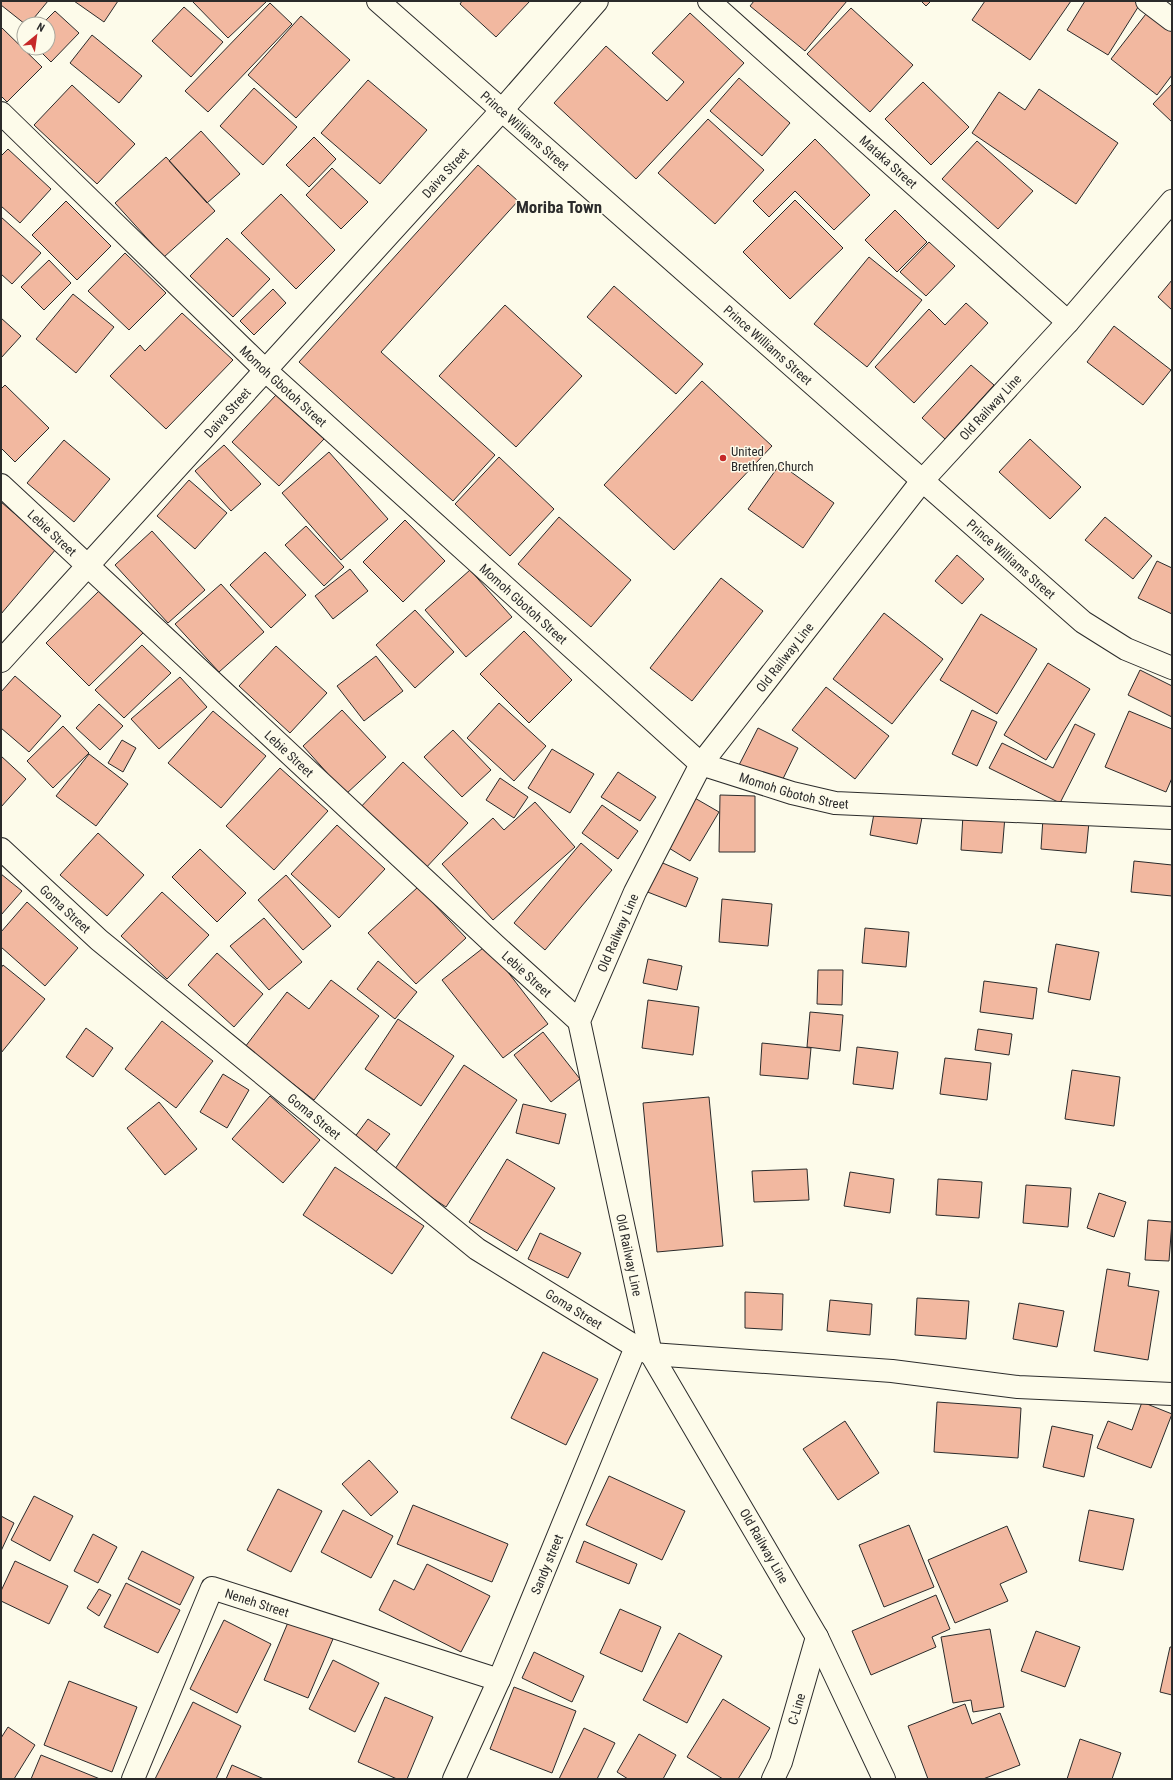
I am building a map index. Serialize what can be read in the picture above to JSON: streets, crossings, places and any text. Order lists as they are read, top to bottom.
{
  "streets": {
    "street": [
      "Prince Williams Street",
      "Mataka Street",
      "Daiva Street",
      "Momoh Gbotoh Street",
      "Old Railway Line",
      "Lebie Street",
      "Goma Street",
      "Sandy street",
      "Neneh Street",
      "C-Line"
    ]
  },
  "crossings": [
    ["Prince Williams Street", "Daiva Street"],
    ["Prince Williams Street", "Old Railway Line"],
    ["Mataka Street", "Old Railway Line"],
    ["Daiva Street", "Momoh Gbotoh Street"],
    ["Daiva Street", "Lebie Street"],
    ["Momoh Gbotoh Street", "Old Railway Line"],
    ["Old Railway Line", "Lebie Street"],
    ["Old Railway Line", "Goma Street"],
    ["Old Railway Line", "Sandy street"],
    ["Old Railway Line", "C-Line"],
    ["Goma Street", "Sandy street"],
    ["Sandy street", "Neneh Street"]
  ],
  "districts": ["Moriba Town"],
  "places": ["United Brethren Church"],
  "north": "top right"
}
